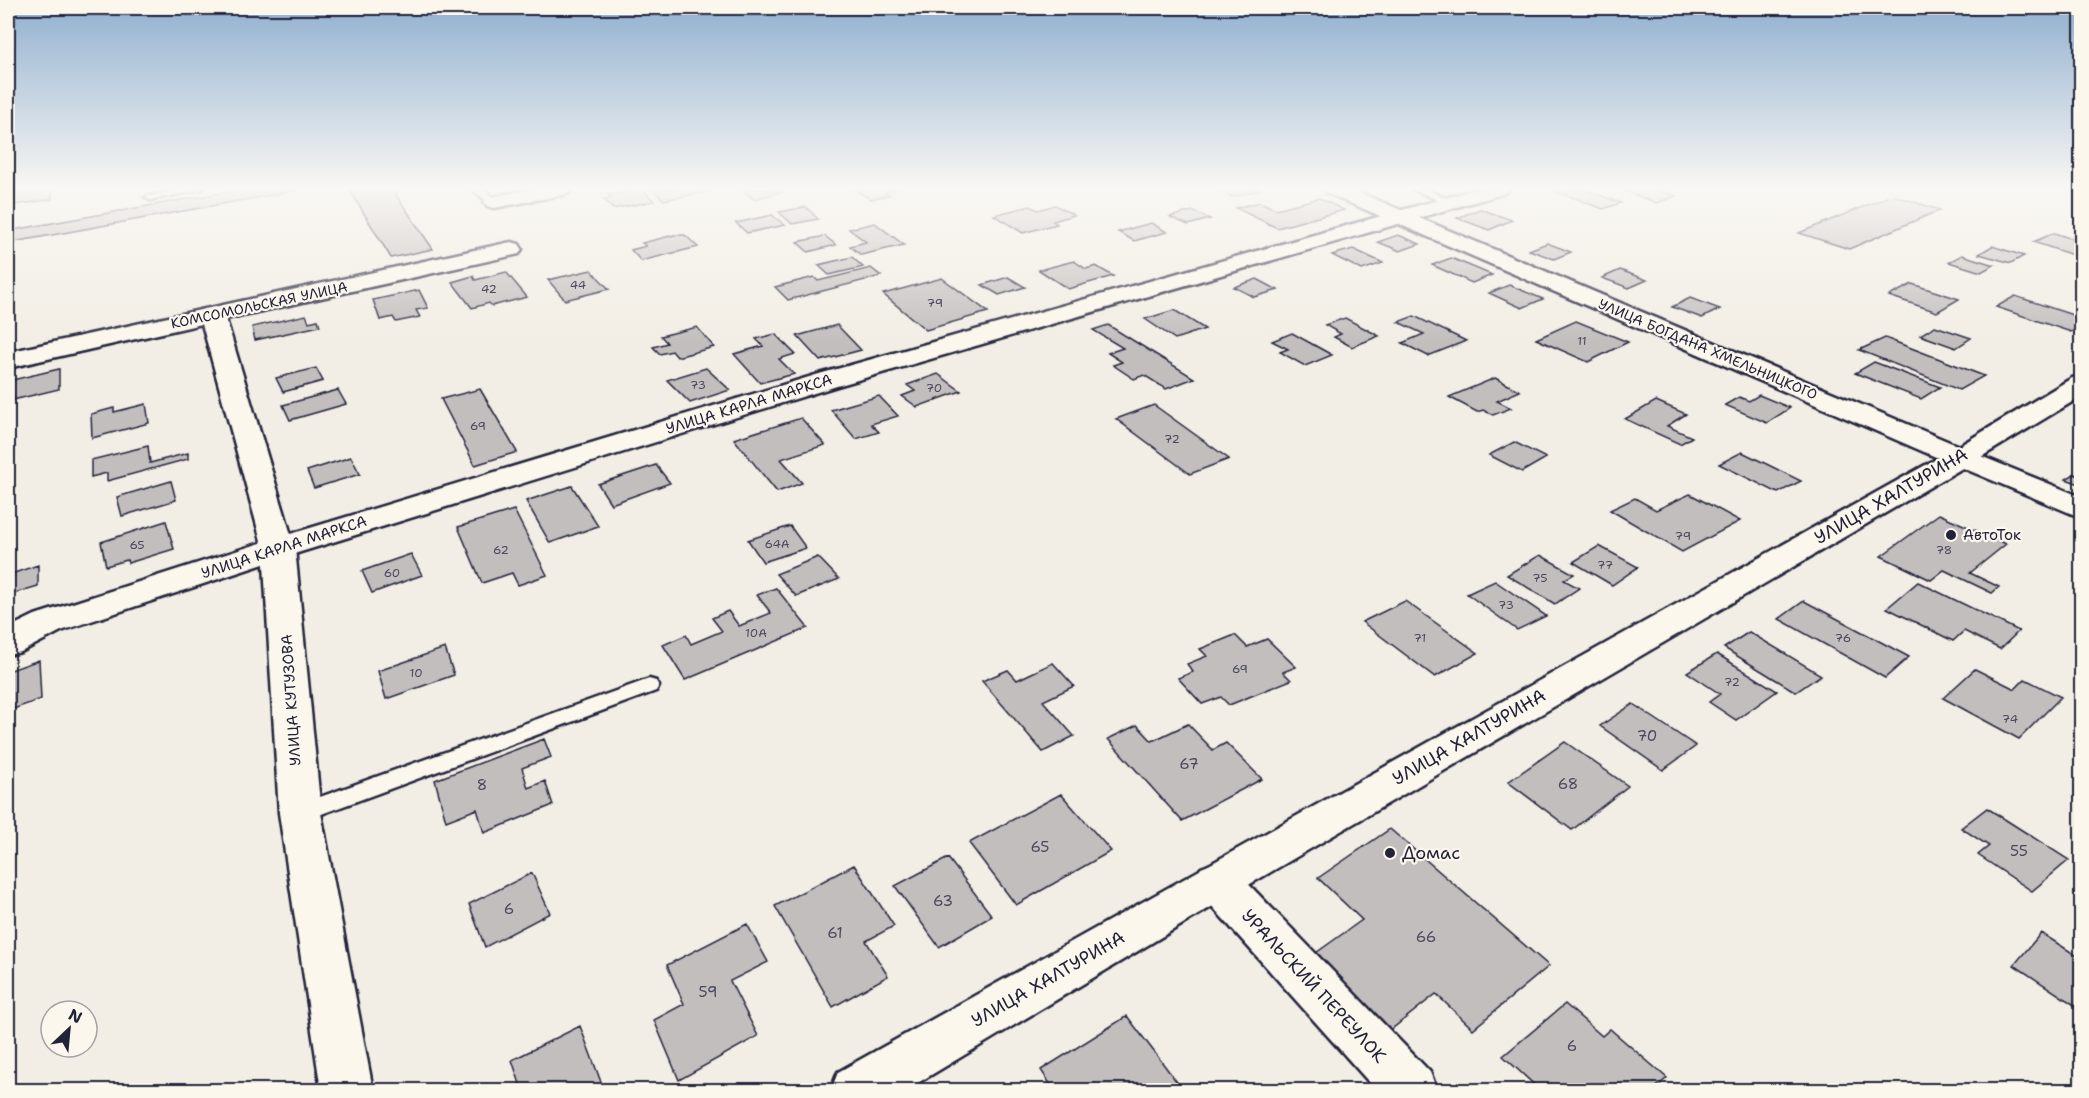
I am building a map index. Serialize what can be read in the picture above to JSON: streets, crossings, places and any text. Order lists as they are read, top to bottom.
{
  "streets": {
    "street": [
      "КОМСОМОЛЬСКАЯ УЛИЦА",
      "УЛИЦА БОГДАНА ХМЕЛЬНИЦКОГО",
      "УЛИЦА КАРЛА МАРКСА",
      "УЛИЦА ХАЛТУРИНА",
      "УЛИЦА КУТУЗОВА",
      "УРАЛЬСКИЙ ПЕРЕУЛОК"
    ]
  },
  "crossings": [
    ["КОМСОМОЛЬСКАЯ УЛИЦА", "УЛИЦА КУТУЗОВА"],
    ["УЛИЦА БОГДАНА ХМЕЛЬНИЦКОГО", "УЛИЦА ХАЛТУРИНА"],
    ["УЛИЦА КАРЛА МАРКСА", "УЛИЦА КУТУЗОВА"],
    ["УЛИЦА ХАЛТУРИНА", "УРАЛЬСКИЙ ПЕРЕУЛОК"]
  ],
  "places": ["АвтоТок", "Домас"],
  "house_numbers": [
    "44",
    "42",
    "79",
    "11",
    "73",
    "70",
    "69",
    "72",
    "79",
    "64А",
    "65",
    "62",
    "78",
    "77",
    "60",
    "75",
    "73",
    "10А",
    "71",
    "76",
    "69",
    "10",
    "72",
    "74",
    "70",
    "67",
    "68",
    "8",
    "65",
    "55",
    "63",
    "6",
    "61",
    "66",
    "59",
    "6"
  ],
  "north": "top right"
}
